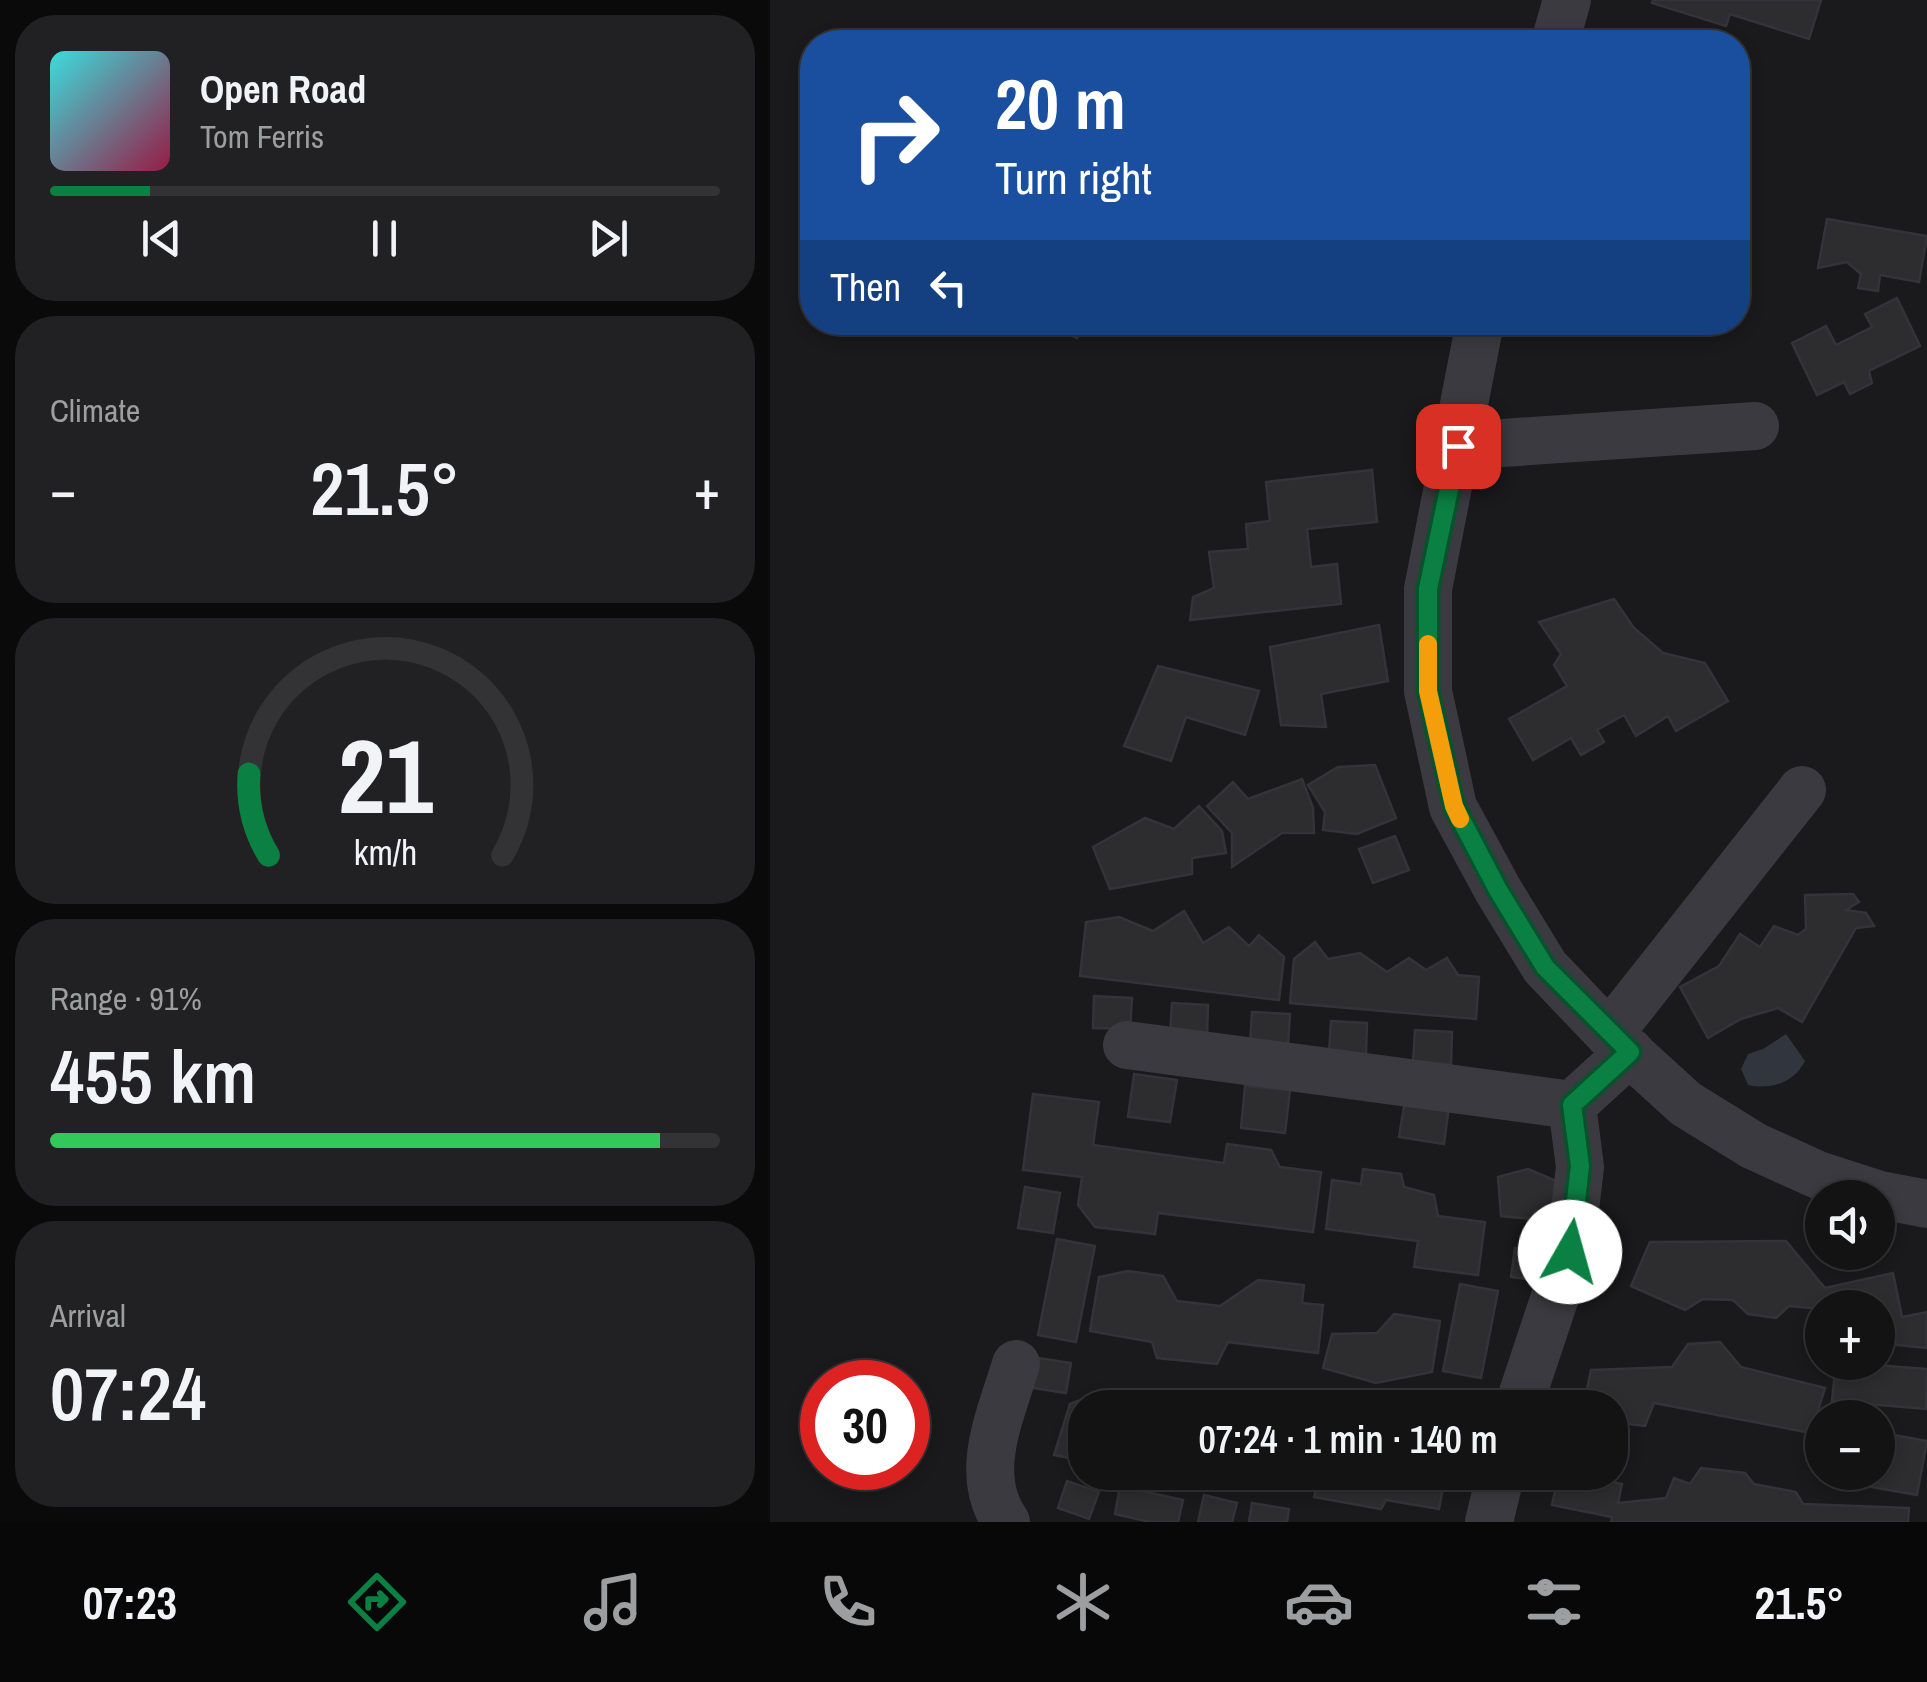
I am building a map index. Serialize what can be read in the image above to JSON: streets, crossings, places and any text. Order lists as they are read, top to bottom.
{
  "page": {
    "turn": ["20 m", "Turn right"],
    "song": ["Open Road", "Tom Ferris"],
    "then": "Then",
    "tile": [
      "Climate",
      ["Range · 91%", "455 km"],
      ["Arrival", "07:24"]
    ],
    "heat": ["−", "21.5°", "+"],
    "map_buttons": ["+", "−"],
    "limit": "30",
    "trip": "07:24 · 1 min · 140 m",
    "tabs": ["07:23", "21.5°"],
    "gauge": ["21", "km/h"]
  }
}
